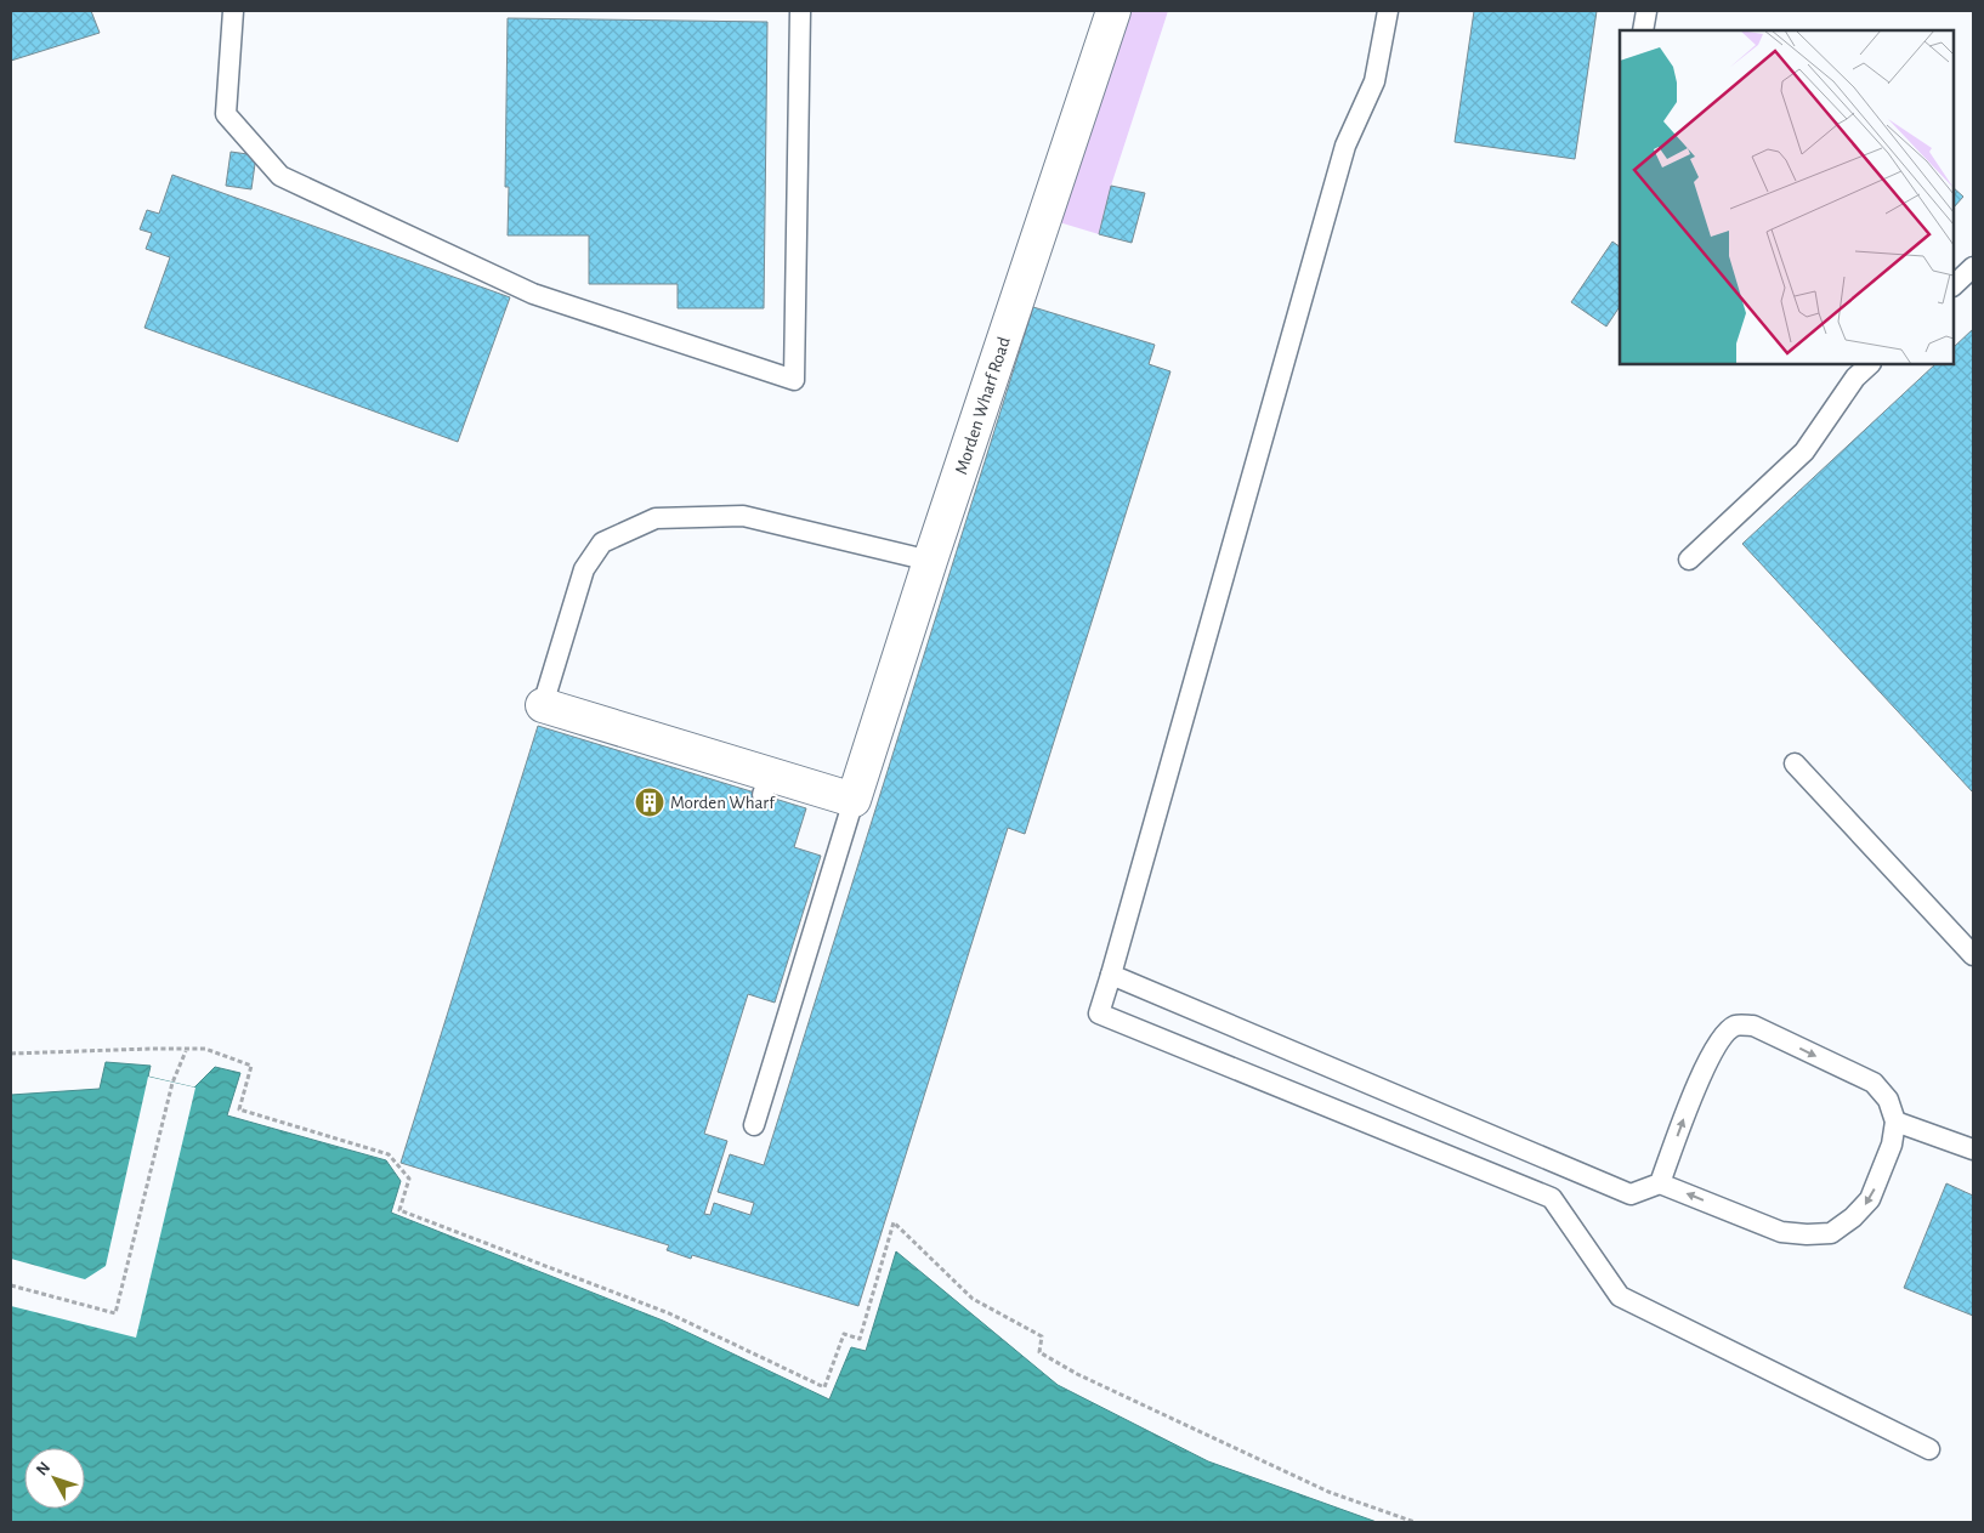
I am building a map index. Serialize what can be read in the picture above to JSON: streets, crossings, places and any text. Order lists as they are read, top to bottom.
{
  "streets": {
    "street": ["Morden Wharf Road"]
  },
  "places": {
    "building": ["Morden Wharf"]
  },
  "north": "top left"
}
